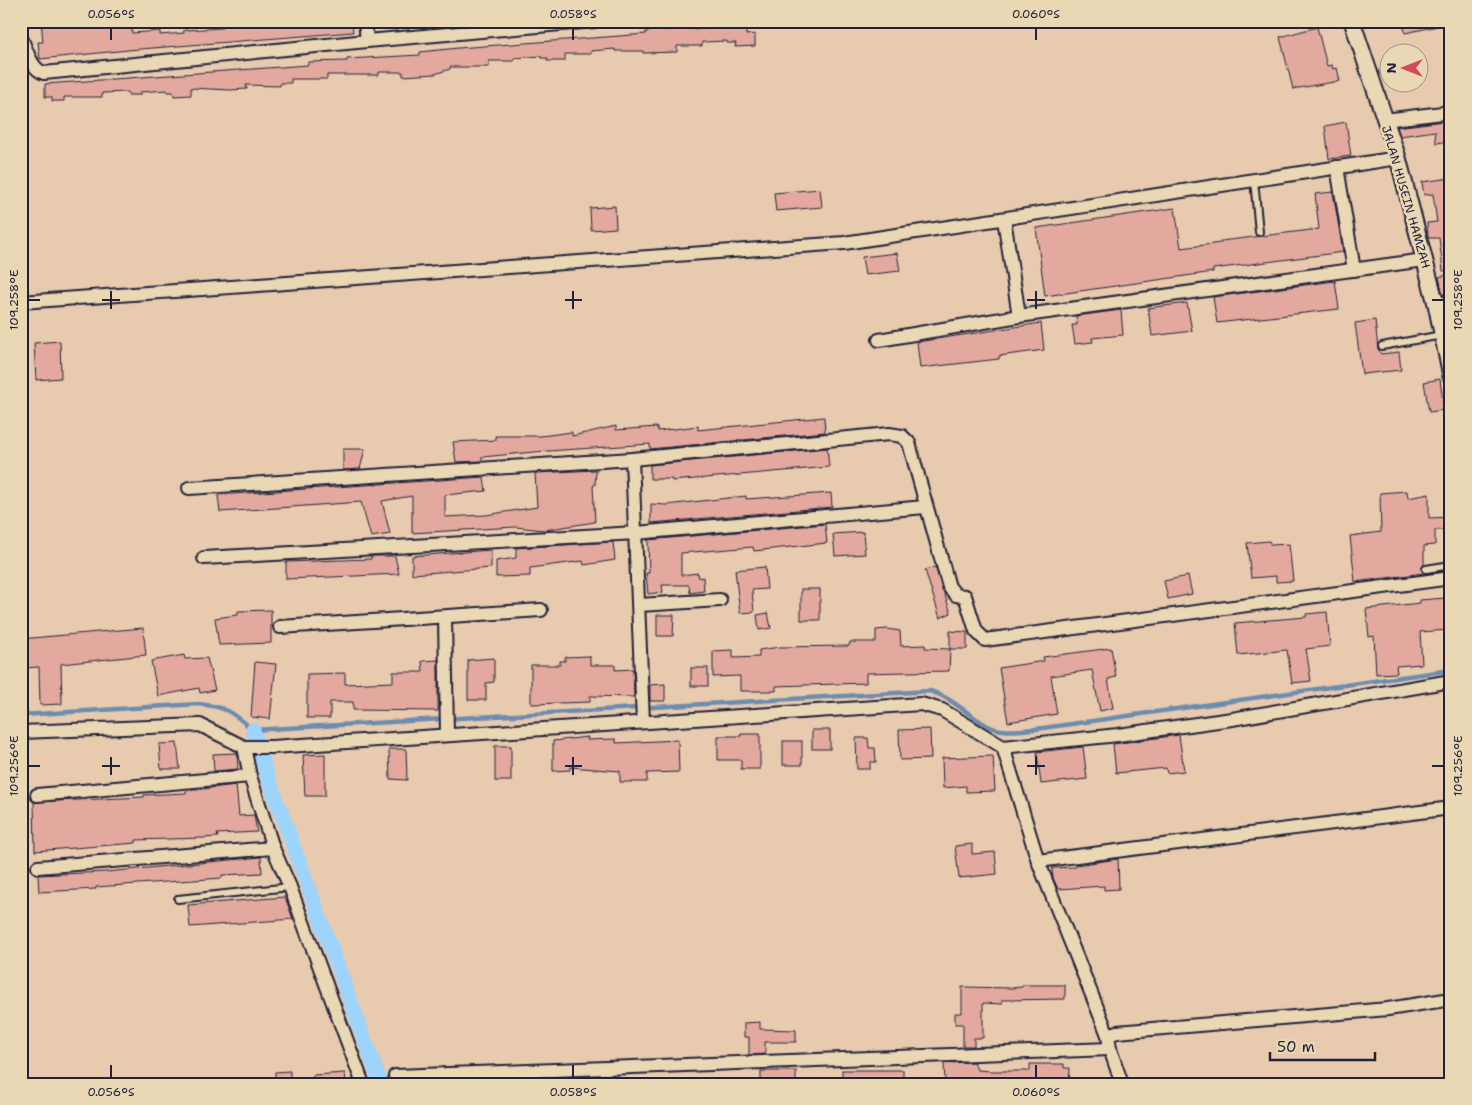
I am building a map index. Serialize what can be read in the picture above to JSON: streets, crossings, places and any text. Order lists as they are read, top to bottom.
{
  "streets": {
    "street": ["JALAN HUSEIN HAMZAH"]
  },
  "scale_bar": "50 m",
  "north": "left",
  "coordinates": [
    "0.056°S",
    "0.058°S",
    "0.060°S",
    "109.258°E",
    "109.256°E"
  ]
}
